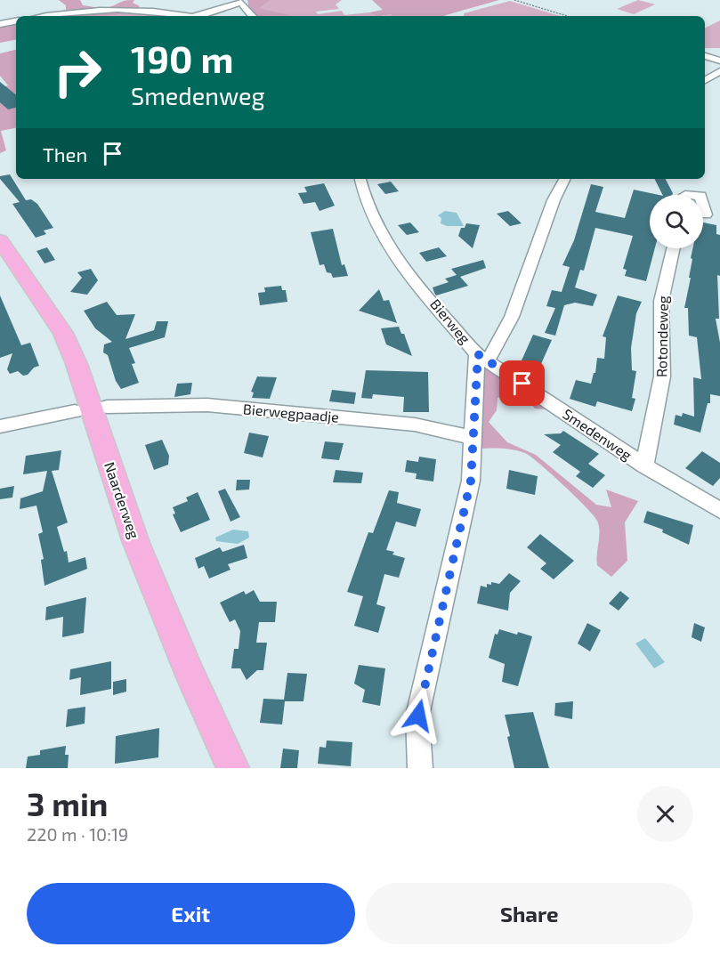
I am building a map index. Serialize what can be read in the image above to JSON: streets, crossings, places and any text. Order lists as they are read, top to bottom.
{
  "streets": {
    "main road": ["Naarderweg"],
    "street": [
      "Bierweg",
      "Rotondeweg",
      "Bierwegpaadje",
      "Smedenweg"
    ]
  },
  "crossings": [
    ["Bierweg", "Bierwegpaadje"],
    ["Bierweg", "Smedenweg"],
    ["Rotondeweg", "Smedenweg"]
  ],
  "page": {
    "turn": ["190 m", "Smedenweg"],
    "then": "Then",
    "heading": ["3 min", "220 m · 10:19"],
    "buttons": ["Exit", "Share"]
  }
}
